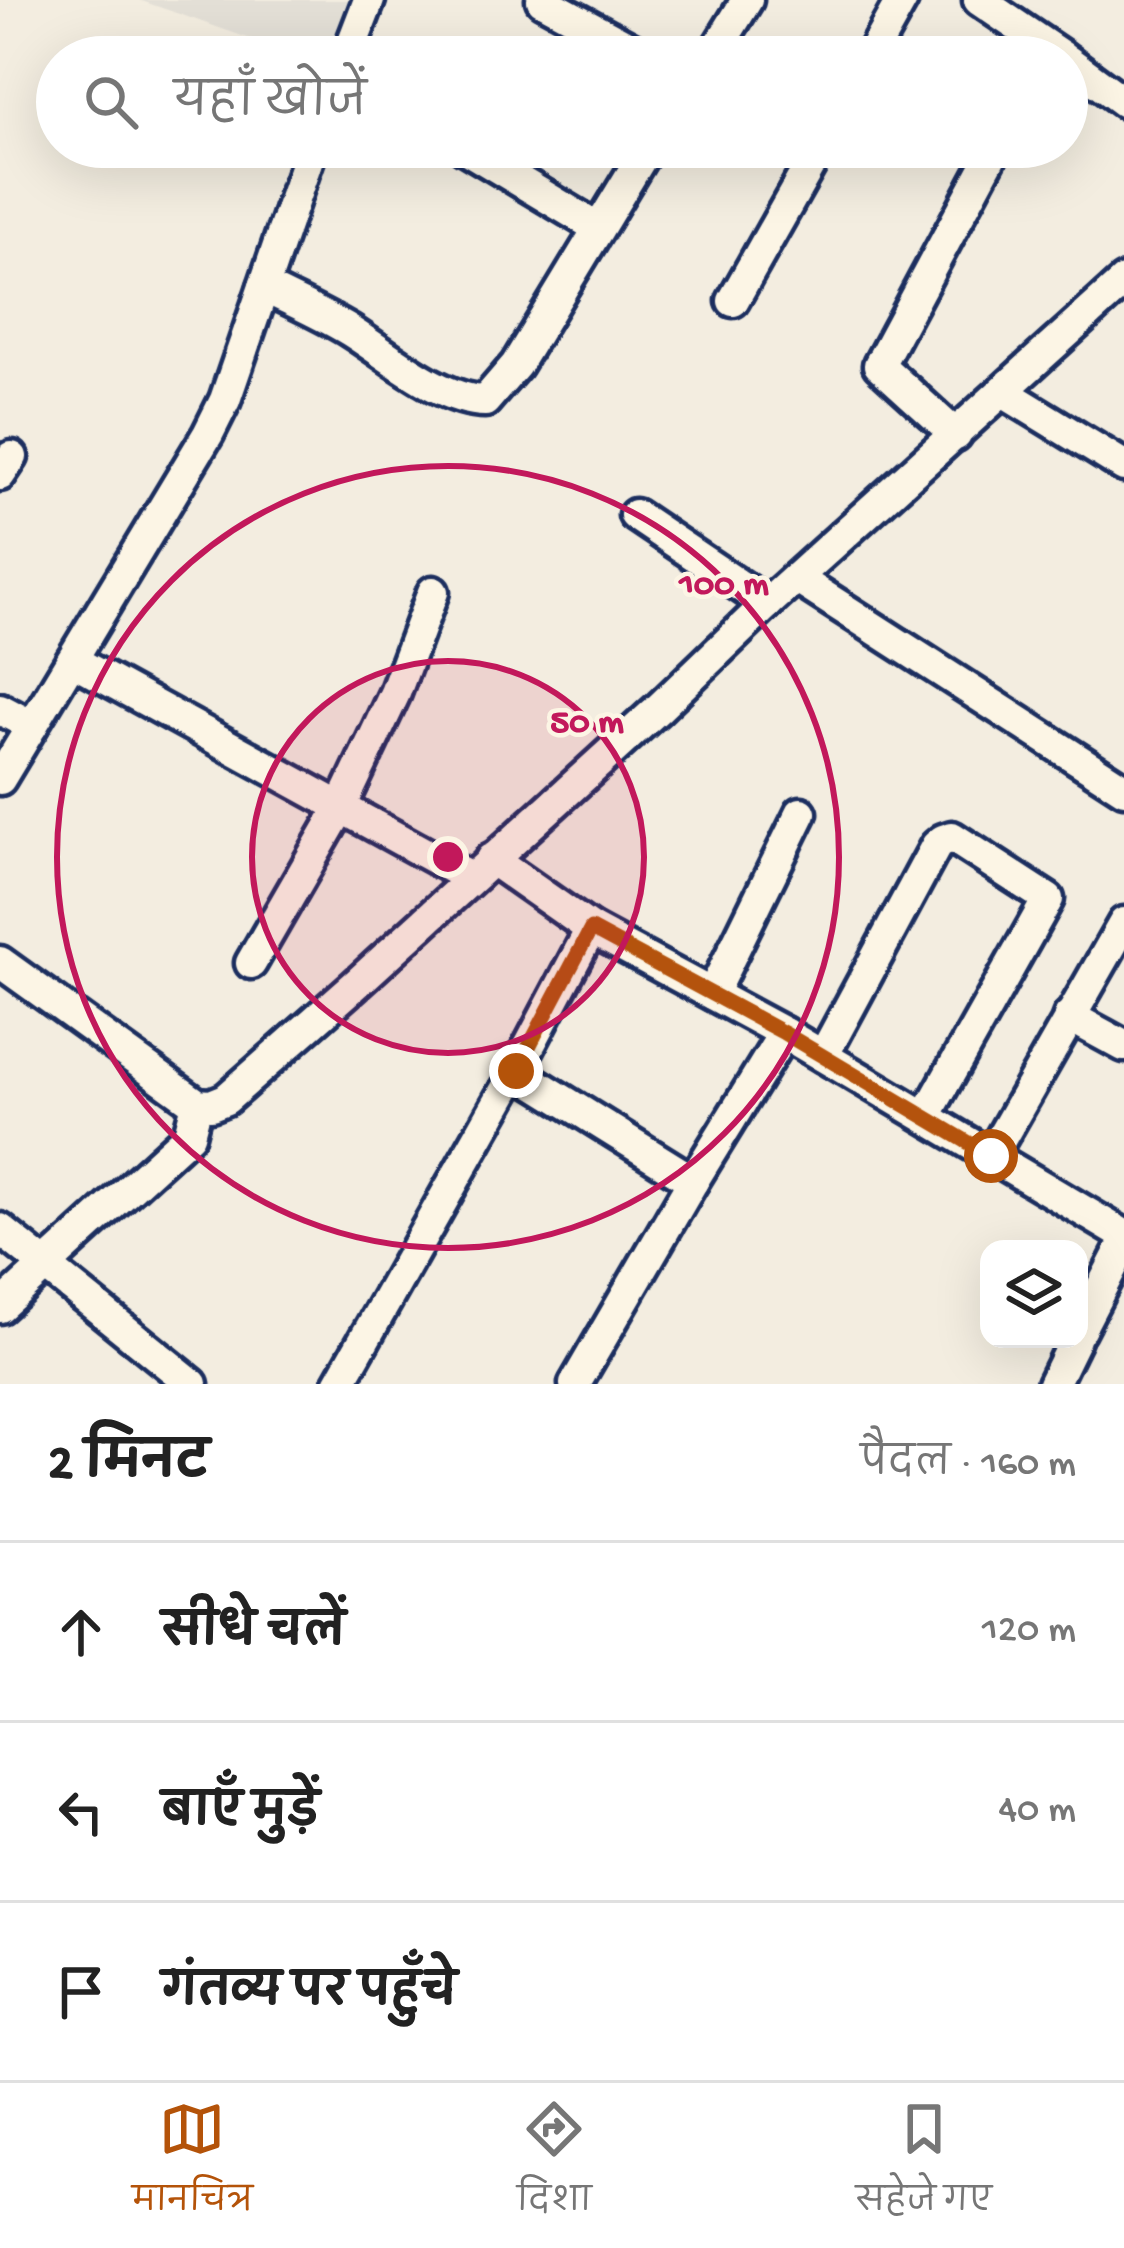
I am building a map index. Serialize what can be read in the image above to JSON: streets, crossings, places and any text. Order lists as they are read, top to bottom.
{
  "page": {
    "search": "यहाँ खोजें",
    "heading": ["2 मिनट", "पैदल · 160 m"],
    "list": [
      ["सीधे चलें", "120 m"],
      ["बाएँ मुड़ें", "40 m"],
      "गंतव्य पर पहुँचे"
    ],
    "nav": ["मानचित्र", "दिशा", "सहेजे गए"]
  },
  "rings": ["100 m", "50 m"]
}
